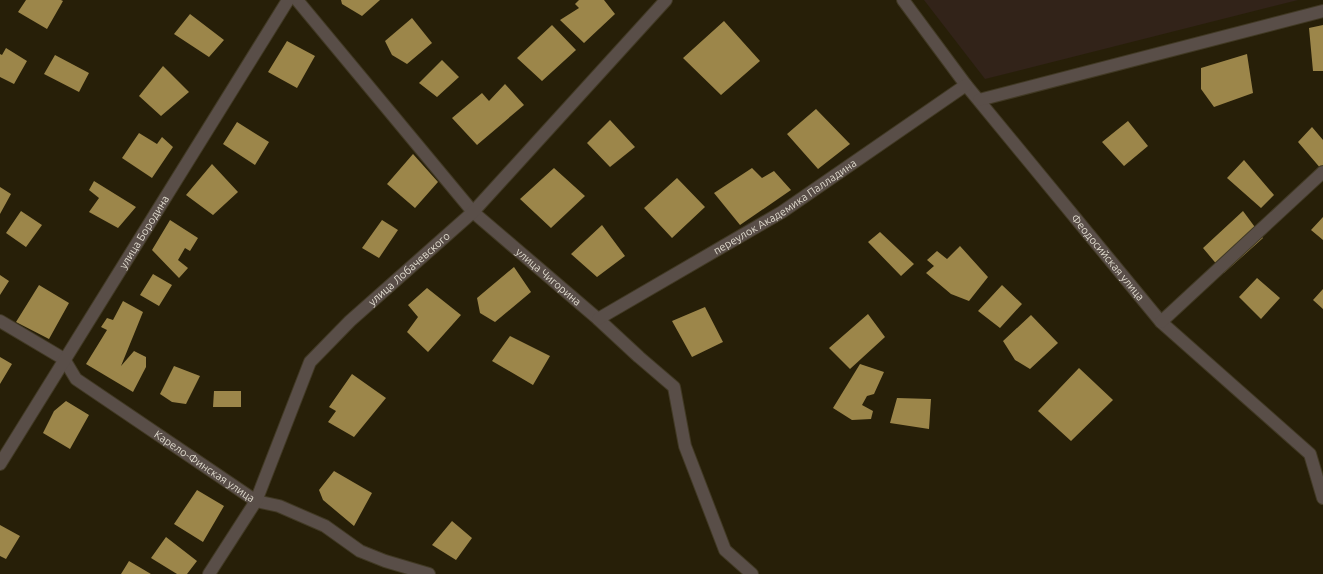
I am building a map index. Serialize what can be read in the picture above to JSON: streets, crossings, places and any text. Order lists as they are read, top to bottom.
{
  "streets": {
    "street": [
      "переулок Академика Палладина",
      "улица Бородина",
      "Феодосийская улица",
      "улица Лобачевского",
      "улица Чигорина",
      "Карело-Финская улица"
    ]
  },
  "crossings": [
    ["переулок Академика Палладина", "Феодосийская улица"],
    ["переулок Академика Палладина", "улица Чигорина"],
    ["улица Бородина", "Карело-Финская улица"],
    ["улица Лобачевского", "улица Чигорина"],
    ["улица Лобачевского", "Карело-Финская улица"]
  ]
}
